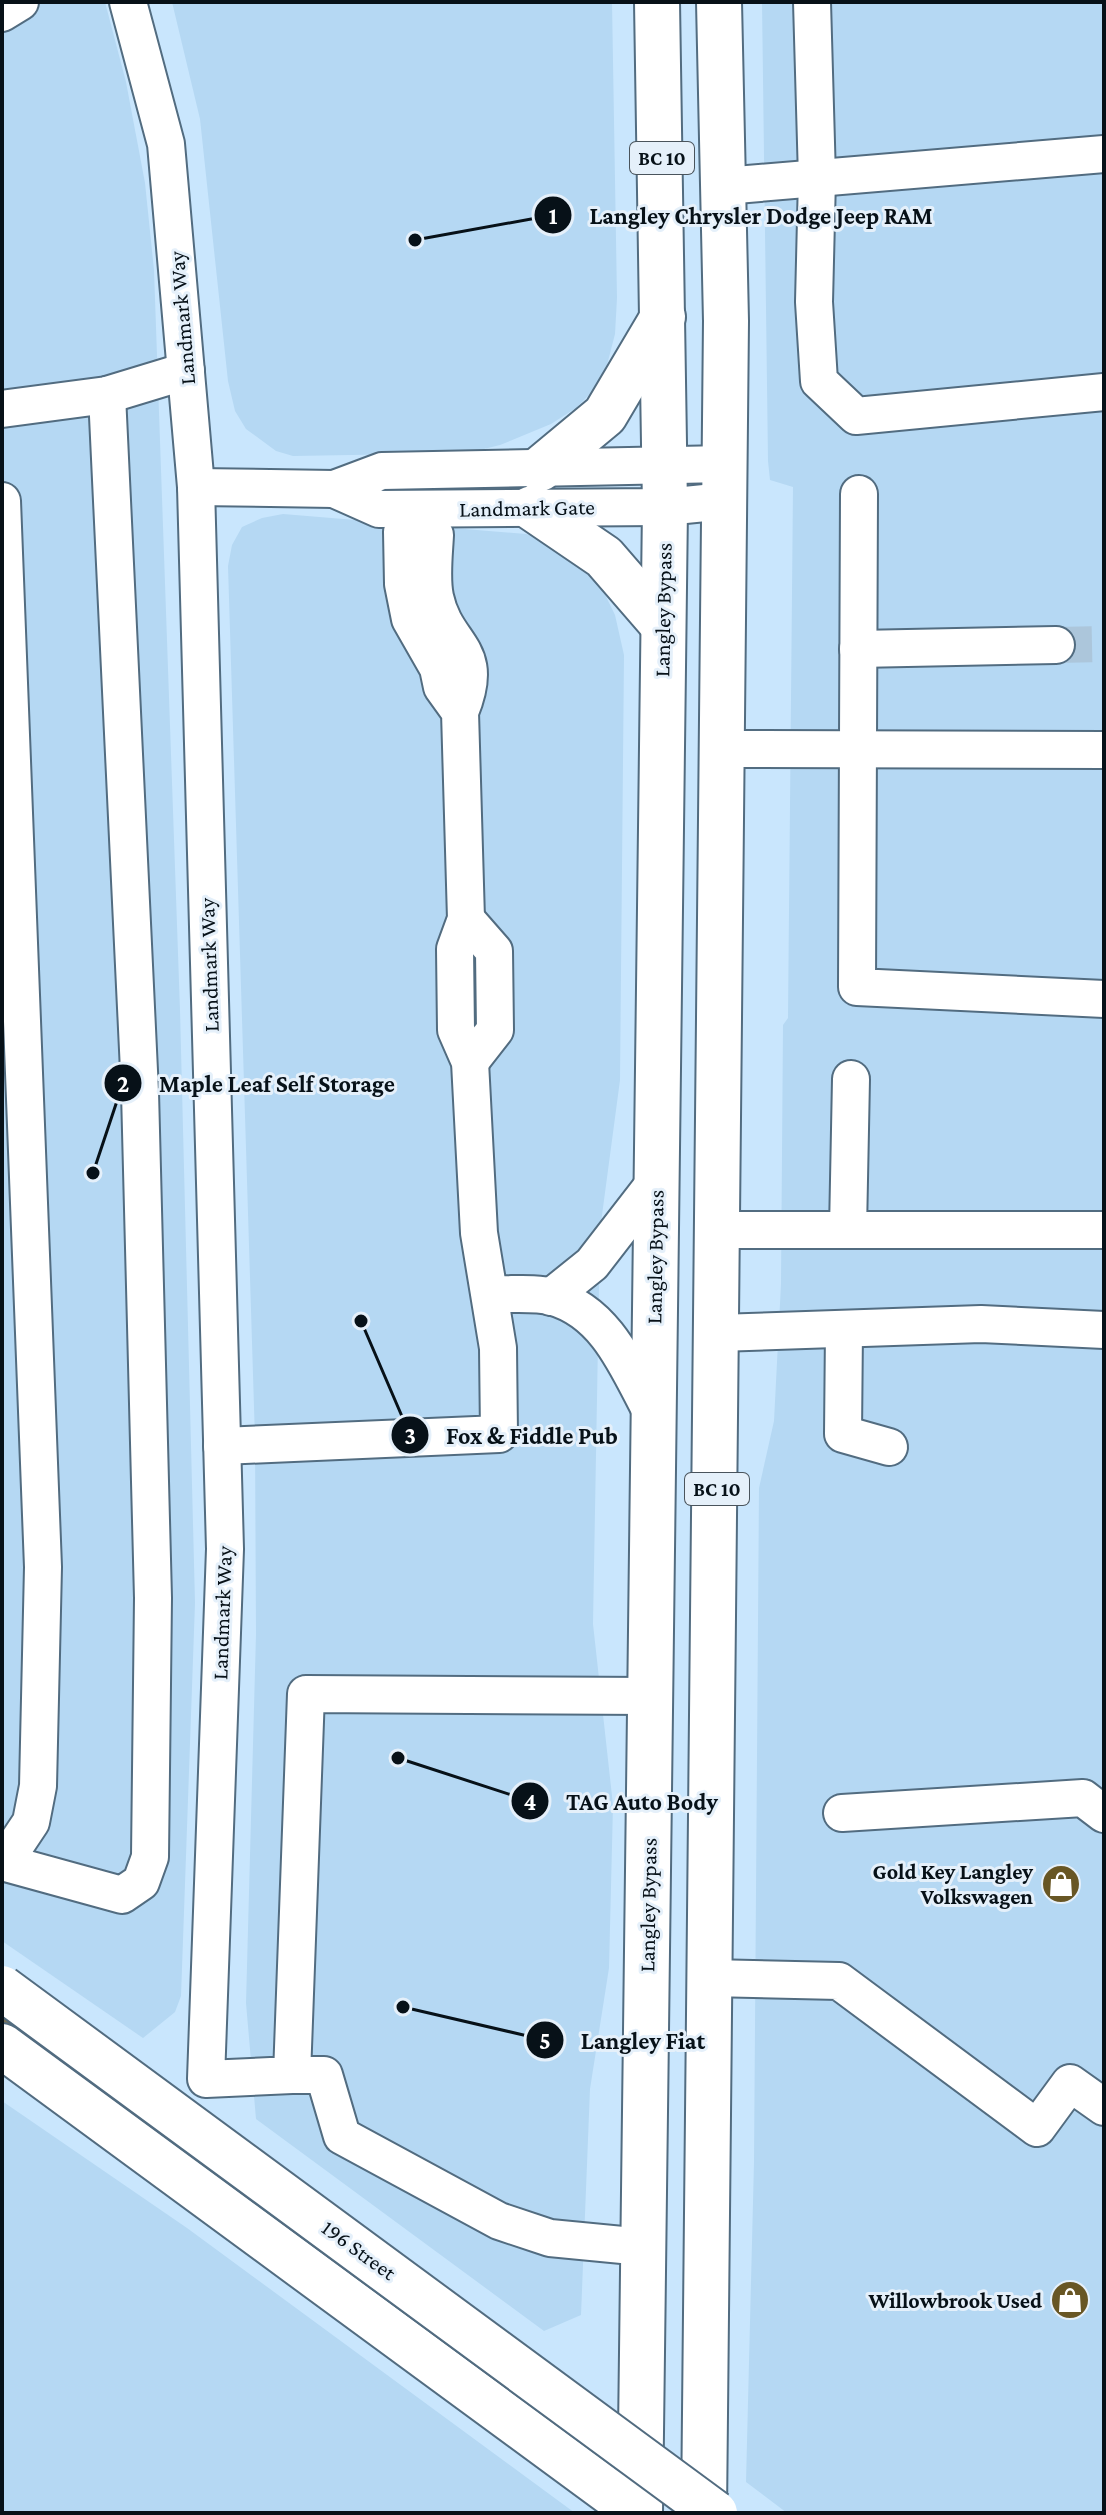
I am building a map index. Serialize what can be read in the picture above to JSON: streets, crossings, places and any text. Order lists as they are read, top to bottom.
{
  "streets": {
    "main road": ["BC 10", "Langley Bypass", "196 Street"],
    "street": ["Landmark Way", "Landmark Gate"]
  },
  "crossings": [
    ["BC 10", "Landmark Gate"],
    ["Landmark Way", "Landmark Gate"],
    ["Landmark Gate", "Langley Bypass"]
  ],
  "places": {
    "other": [
      "Langley Chrysler Dodge Jeep RAM",
      "Maple Leaf Self Storage",
      "Fox & Fiddle Pub",
      "TAG Auto Body",
      "Langley Fiat"
    ],
    "shop": ["Gold Key Langley Volkswagen", "Willowbrook Used"]
  }
}
